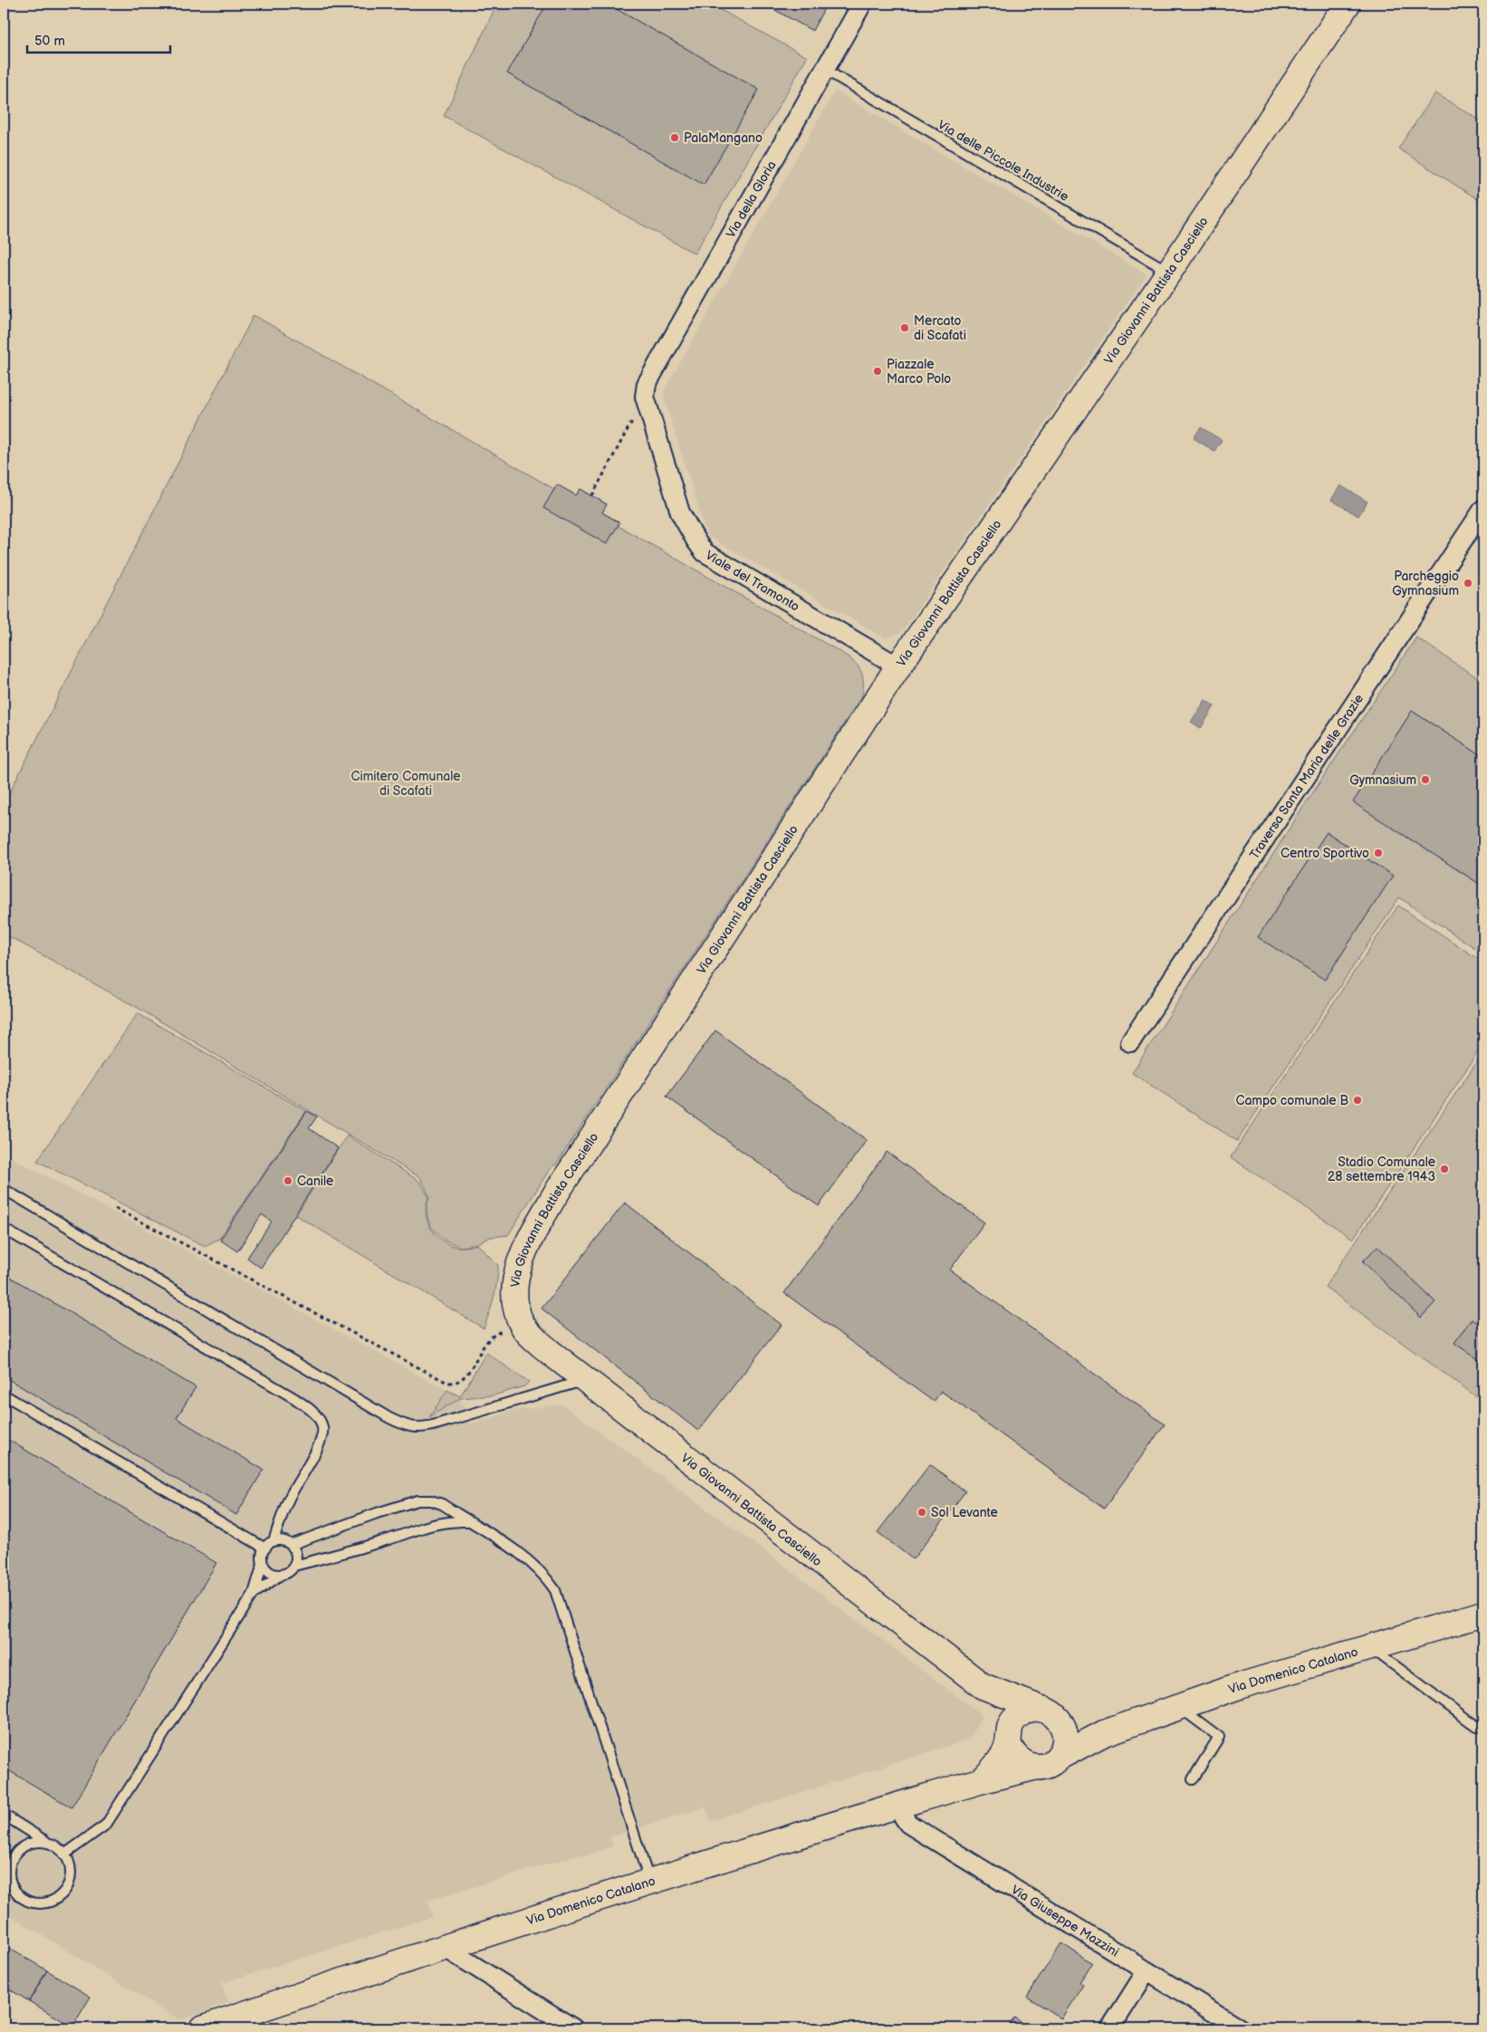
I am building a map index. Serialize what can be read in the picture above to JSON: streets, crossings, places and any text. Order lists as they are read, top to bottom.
{
  "streets": {
    "street": [
      "Via della Gloria",
      "Via Giovanni Battista Casciello",
      "Viale del Tramonto",
      "Traversa Santa Maria delle Grazie",
      "Via Domenico Catalano",
      "Via Giuseppe Mazzini"
    ],
    "lane": ["Via delle Piccole Industrie"]
  },
  "crossings": [
    ["Via delle Piccole Industrie", "Via della Gloria"],
    ["Via delle Piccole Industrie", "Via Giovanni Battista Casciello"],
    ["Via della Gloria", "Viale del Tramonto"],
    ["Via Giovanni Battista Casciello", "Viale del Tramonto"],
    ["Via Giovanni Battista Casciello", "Via Domenico Catalano"],
    ["Via Domenico Catalano", "Via Giuseppe Mazzini"]
  ],
  "parks": ["Cimitero Comunale di Scafati"],
  "places": [
    "PalaMangano",
    "Mercato di Scafati",
    "Piazzale Marco Polo",
    "Parcheggio Gymnasium",
    "Gymnasium",
    "Centro Sportivo",
    "Campo comunale B",
    "Stadio Comunale 28 settembre 1943",
    "Canile",
    "Sol Levante"
  ],
  "scale_bar": "50 m"
}
